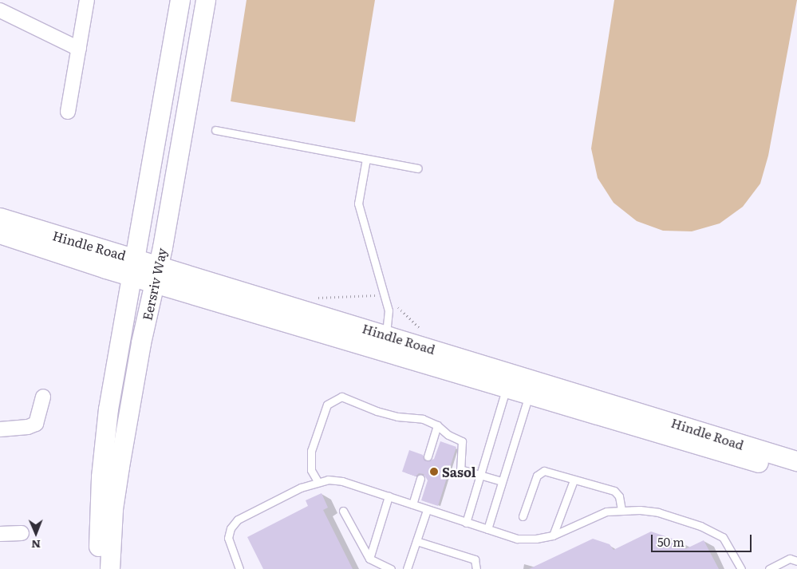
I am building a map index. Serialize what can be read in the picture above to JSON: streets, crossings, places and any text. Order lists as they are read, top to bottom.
{
  "streets": {
    "main road": ["Hindle Road", "Eersriv Way"]
  },
  "crossings": [
    ["Hindle Road", "Eersriv Way"]
  ],
  "places": ["Sasol"],
  "scale_bar": "50 m",
  "north": "bottom"
}
